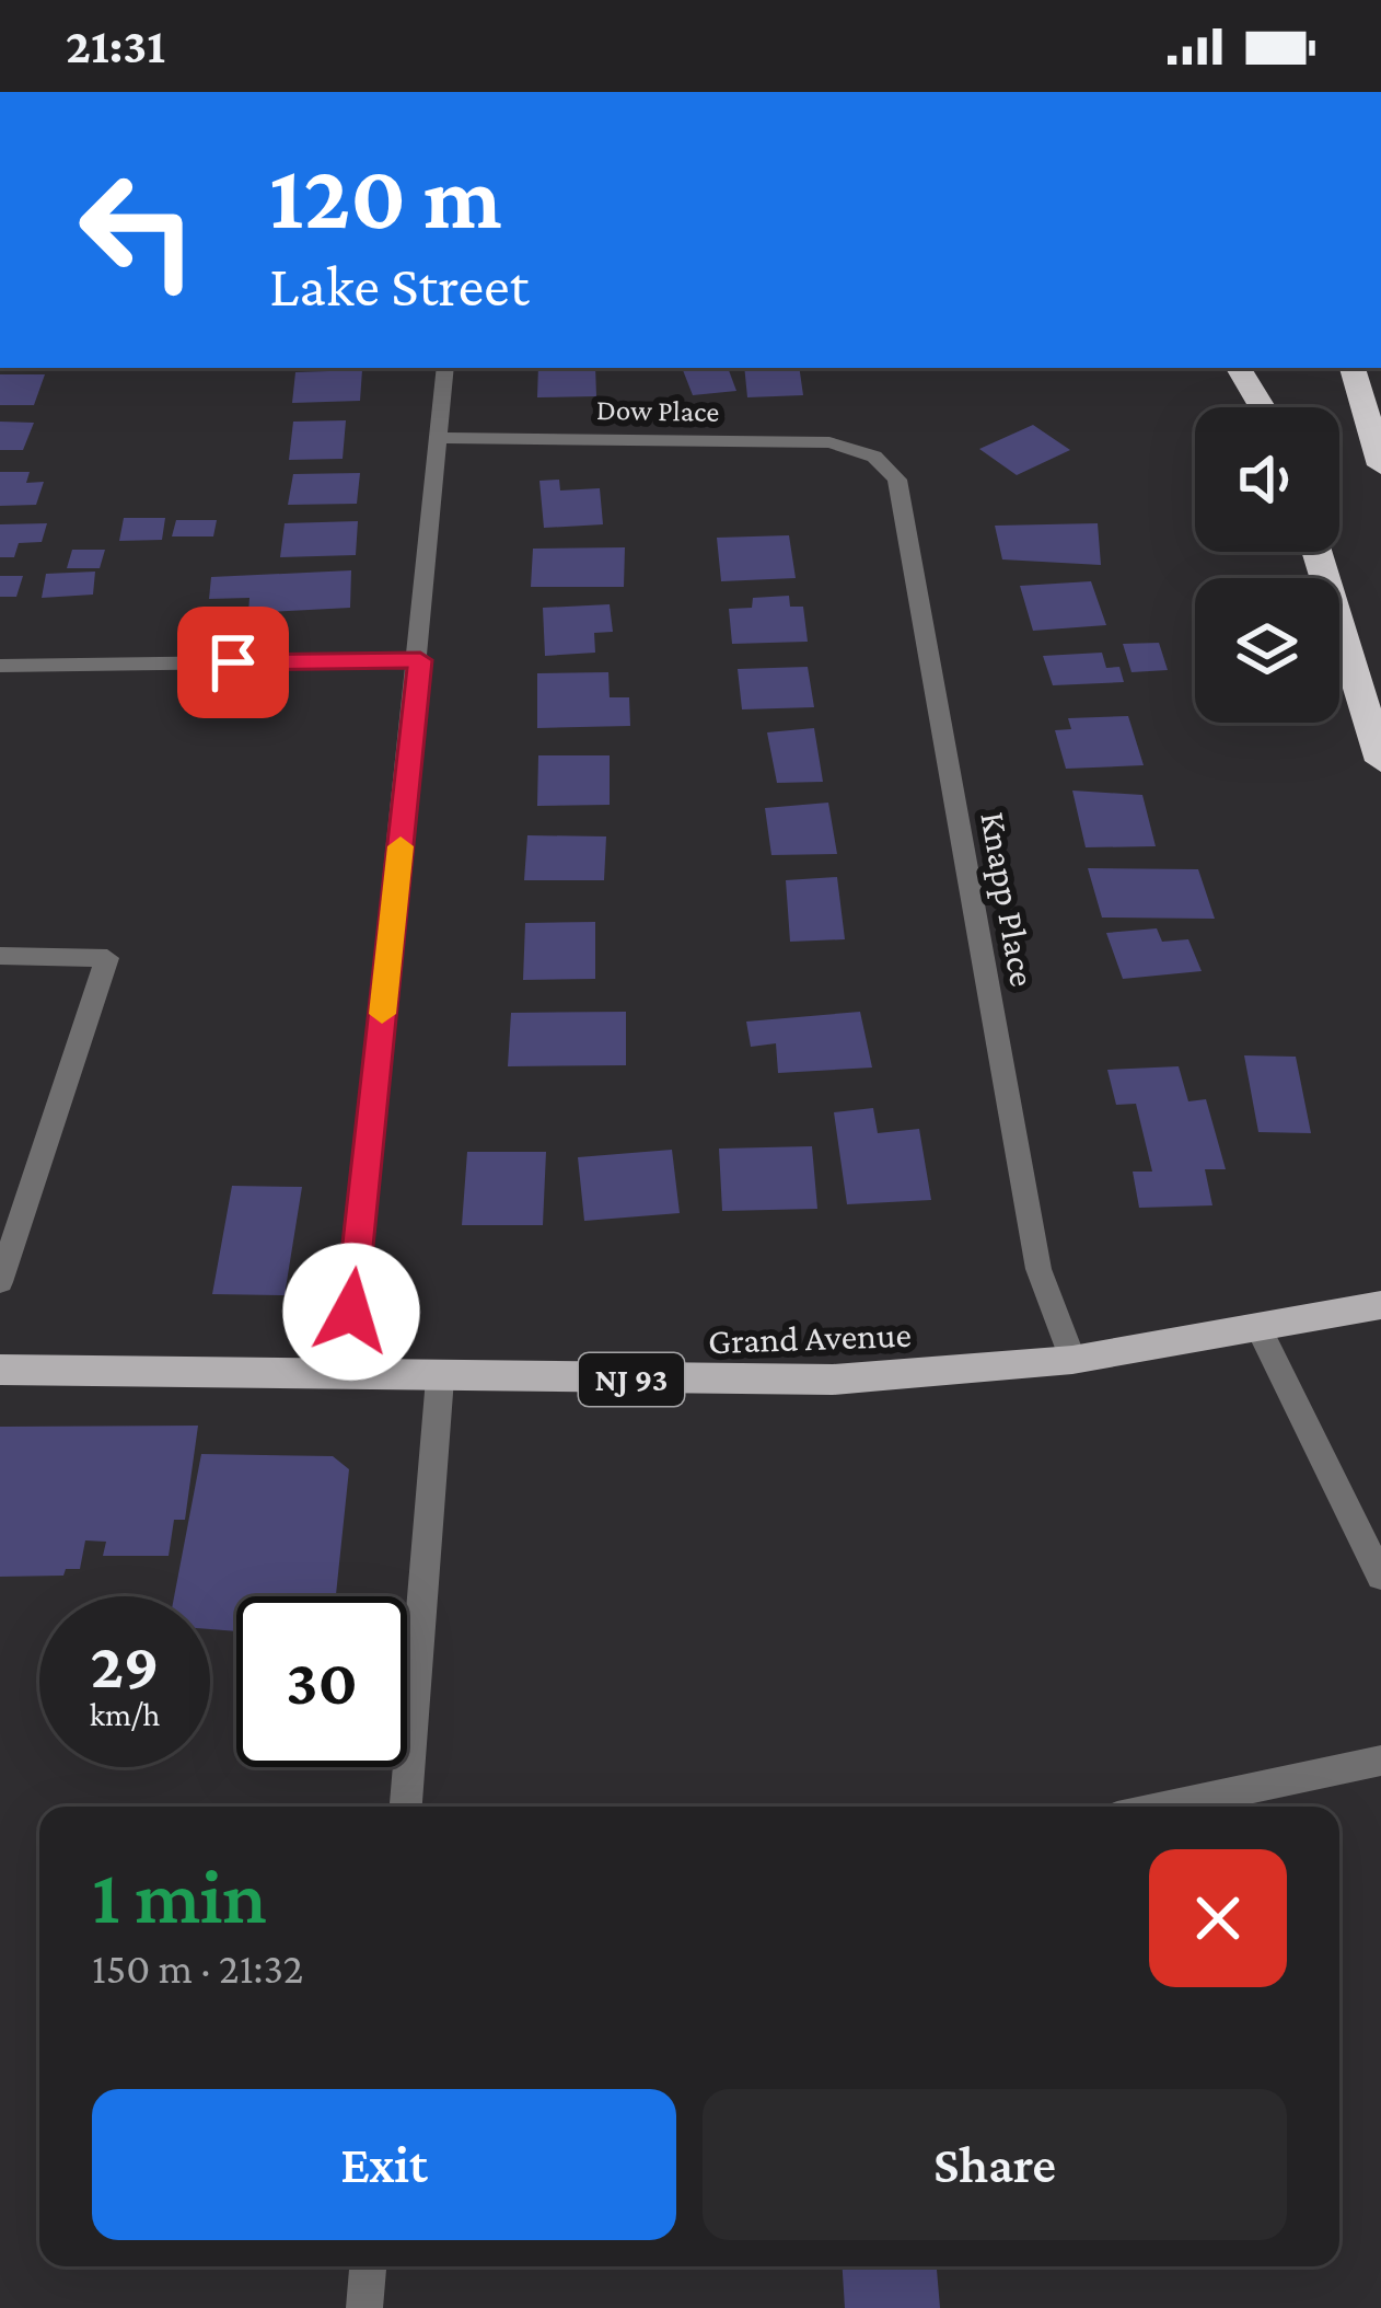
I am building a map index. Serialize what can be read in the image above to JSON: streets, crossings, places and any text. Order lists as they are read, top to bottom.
{
  "streets": {
    "main road": ["Grand Avenue", "NJ 93"],
    "street": ["Dow Place", "Knapp Place"]
  },
  "crossings": [
    ["Dow Place", "Knapp Place"],
    ["Knapp Place", "Grand Avenue"]
  ],
  "page": {
    "status": "21:31",
    "turn": ["120 m", "Lake Street"],
    "speed": "29 km/h",
    "limit": "30",
    "heading": ["1 min", "150 m · 21:32"],
    "buttons": ["Exit", "Share"]
  }
}
